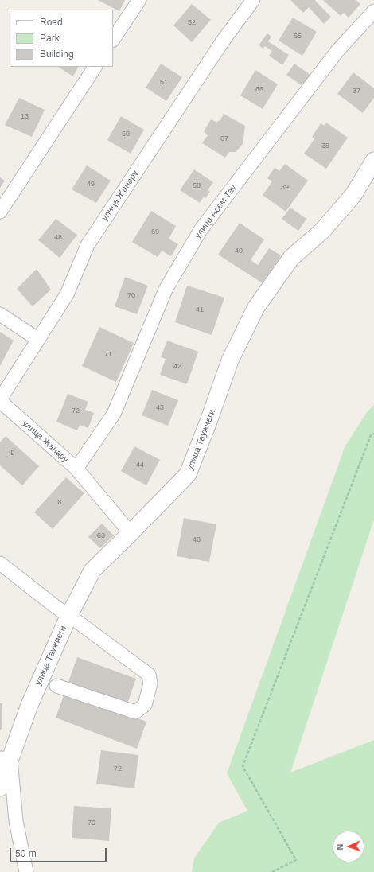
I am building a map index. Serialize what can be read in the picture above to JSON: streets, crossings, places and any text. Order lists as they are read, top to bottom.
{
  "streets": {
    "street": ["улица Жанару", "улица Асем Тау", "улица Таужиеги"]
  },
  "crossings": [
    ["улица Жанару", "улица Асем Тау"],
    ["улица Жанару", "улица Таужиеги"]
  ],
  "house_numbers": [
    "52",
    "65",
    "51",
    "66",
    "37",
    "13",
    "50",
    "67",
    "38",
    "49",
    "68",
    "39",
    "69",
    "48",
    "40",
    "70",
    "41",
    "71",
    "42",
    "43",
    "72",
    "9",
    "44",
    "8",
    "63",
    "48",
    "72",
    "70"
  ],
  "legend": ["Road", "Park", "Building"],
  "scale_bar": "50 m",
  "north": "left"
}
